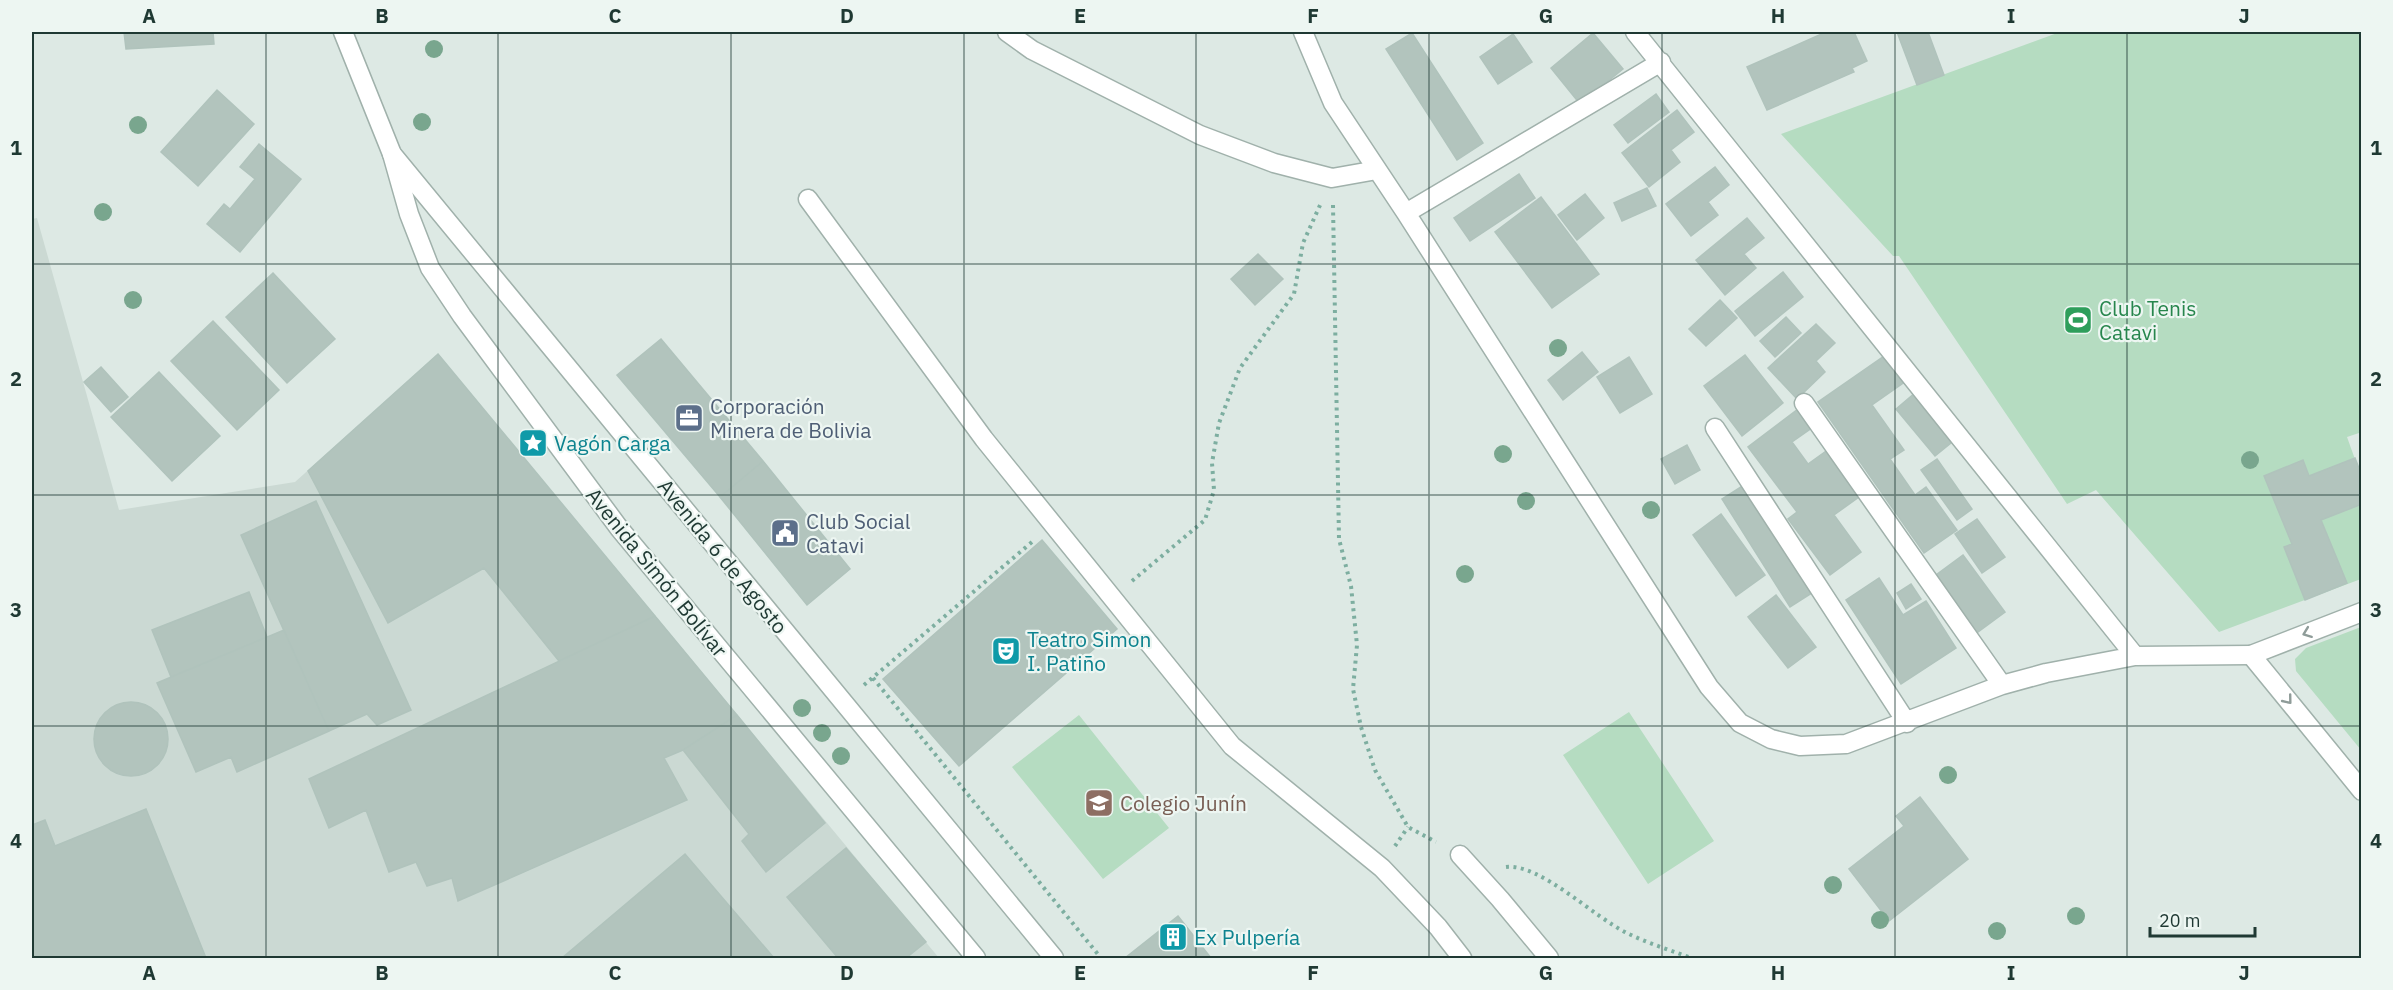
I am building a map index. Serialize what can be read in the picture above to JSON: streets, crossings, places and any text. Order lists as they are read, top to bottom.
{
  "streets": {
    "street": ["Avenida 6 de Agosto", "Avenida Simón Bolívar"]
  },
  "crossings": [
    ["Avenida 6 de Agosto", "Avenida Simón Bolívar"]
  ],
  "places": {
    "sports": ["Club Tenis Catavi"],
    "office": ["Corporación Minera de Bolivia"],
    "place": ["Vagón Carga"],
    "public building": ["Club Social Catavi"],
    "theatre": ["Teatro Simon I. Patiño"],
    "school or university": ["Colegio Junín"],
    "building": ["Ex Pulpería"]
  },
  "scale_bar": "20 m",
  "grid": {
    "columns": [
      "A",
      "B",
      "C",
      "D",
      "E",
      "F",
      "G",
      "H",
      "I",
      "J"
    ],
    "rows": [
      "1",
      "2",
      "3",
      "4"
    ]
  }
}
